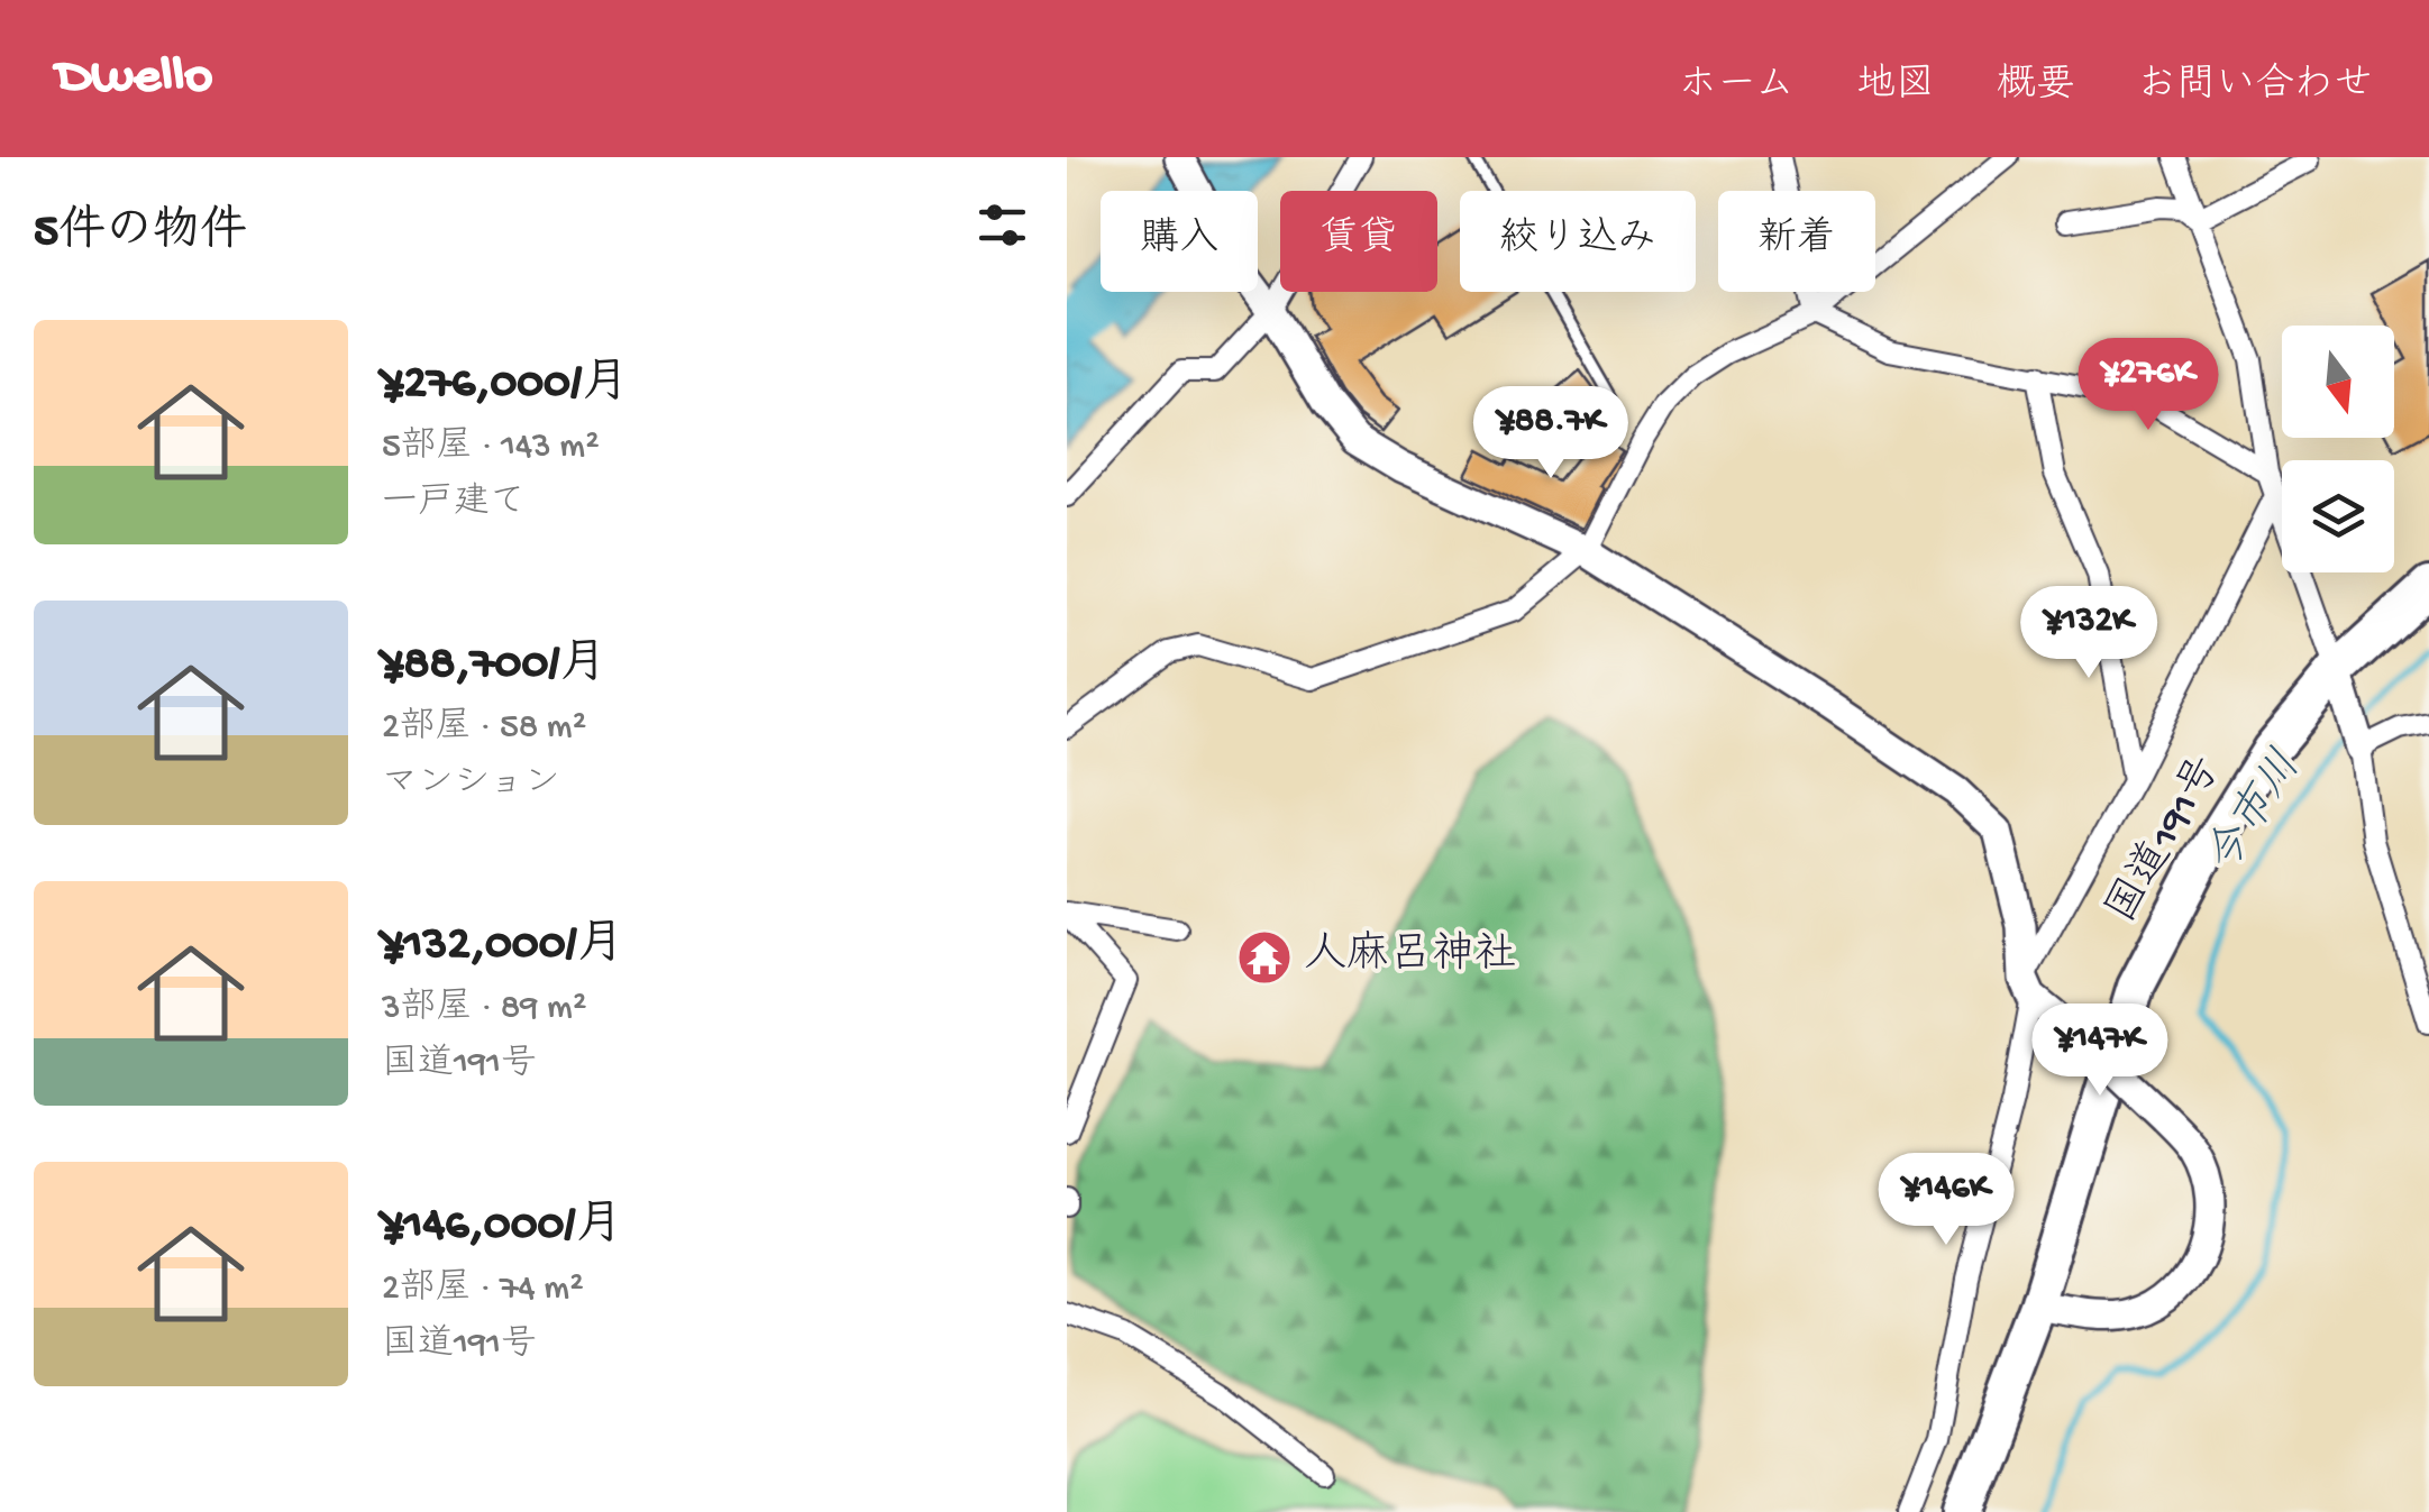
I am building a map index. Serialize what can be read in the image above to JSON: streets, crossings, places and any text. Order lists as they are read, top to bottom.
{
  "streets": {
    "highway": ["国道191号"]
  },
  "water": ["今市川"],
  "places": {
    "temple": ["人麻呂神社"]
  },
  "north": "bottom",
  "page": {
    "header": "Dwello",
    "nav": [
      "ホーム",
      "地図",
      "概要",
      "お問い合わせ"
    ],
    "heading": "5件の物件",
    "chip": [
      "購入",
      "賃貸",
      "絞り込み",
      "新着"
    ],
    "list": [
      {
        "name": "¥276,000/月",
        "note": "5部屋 · 143 m² · 一戸建て"
      },
      {
        "name": "¥88,700/月",
        "note": "2部屋 · 58 m² · マンション"
      },
      {
        "name": "¥132,000/月",
        "note": "3部屋 · 89 m² · 国道191号"
      },
      {
        "name": "¥146,000/月",
        "note": "2部屋 · 74 m² · 国道191号"
      }
    ],
    "price": [
      "¥276K",
      "¥88.7K",
      "¥132K",
      "¥147K",
      "¥146K"
    ]
  }
}
